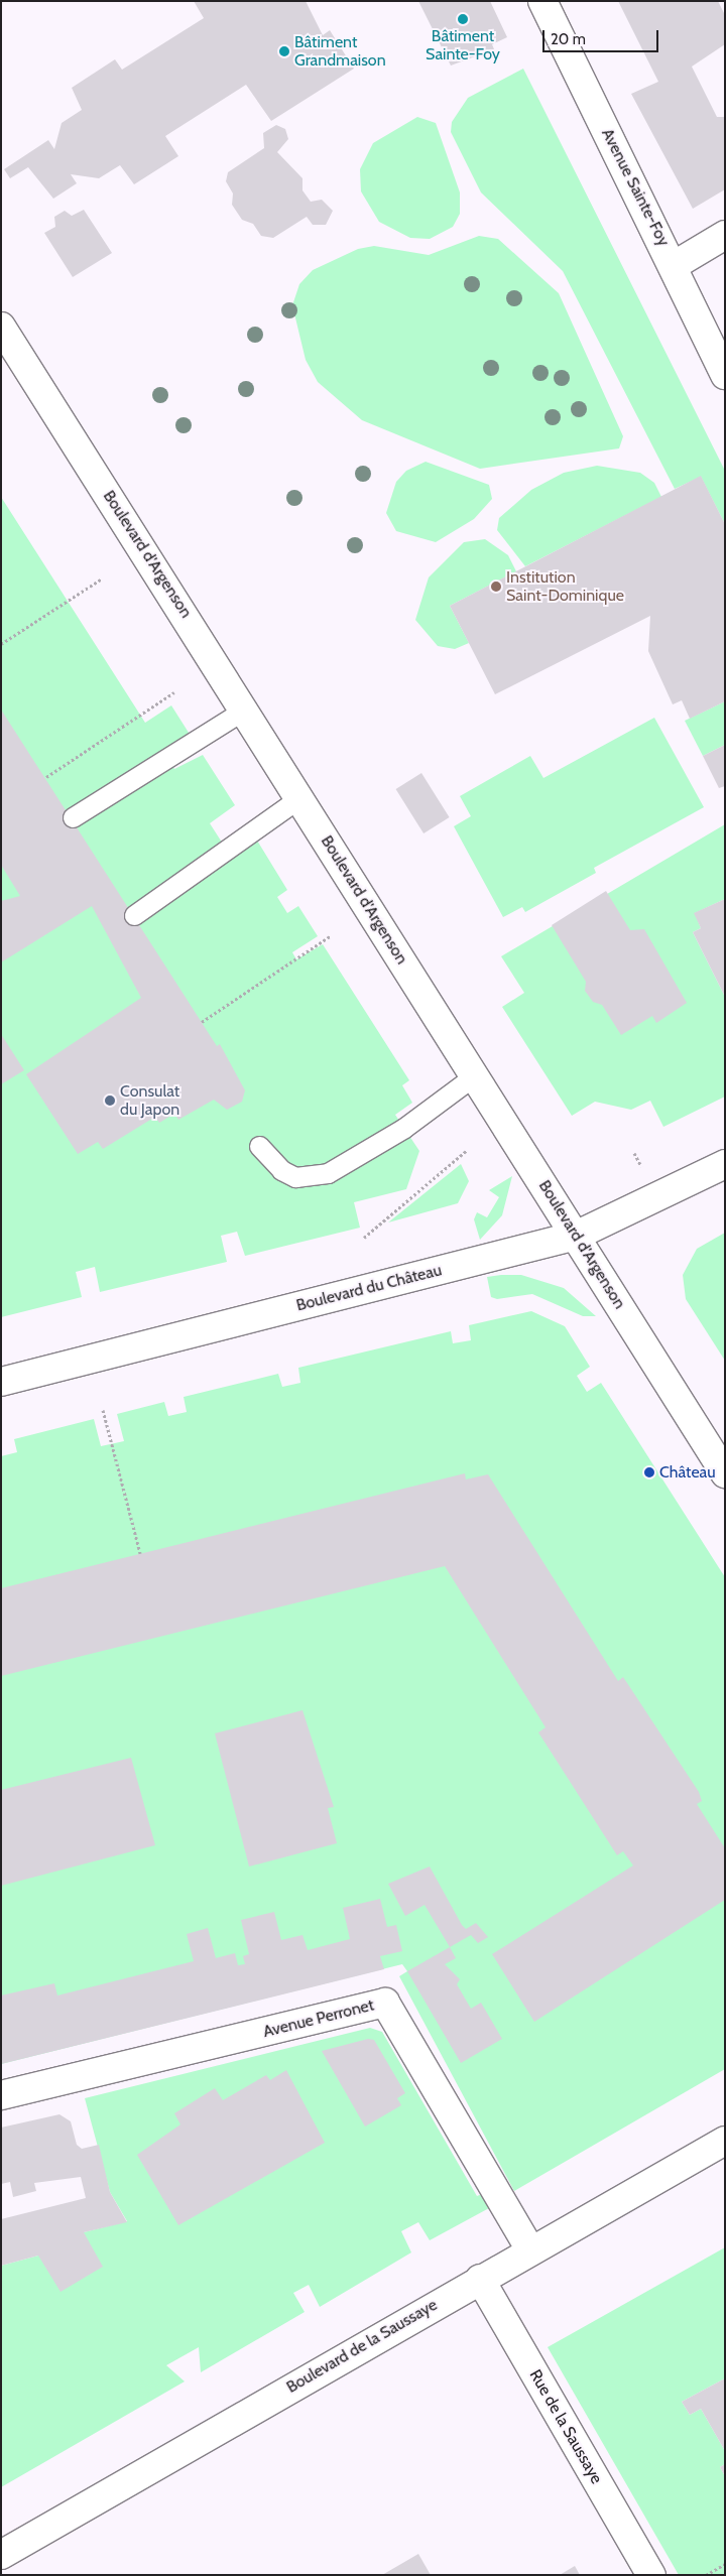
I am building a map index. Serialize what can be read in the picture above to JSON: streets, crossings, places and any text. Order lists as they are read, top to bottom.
{
  "streets": {
    "street": [
      "Avenue Sainte-Foy",
      "Boulevard d'Argenson",
      "Boulevard du Château",
      "Avenue Perronet",
      "Boulevard de la Saussaye",
      "Rue de la Saussaye"
    ]
  },
  "crossings": [
    ["Boulevard d'Argenson", "Boulevard du Château"],
    ["Avenue Perronet", "Boulevard de la Saussaye"],
    ["Boulevard de la Saussaye", "Rue de la Saussaye"]
  ],
  "places": [
    "Bâtiment Sainte-Foy",
    "Bâtiment Grandmaison",
    "Institution Saint-Dominique",
    "Consulat du Japon",
    "Château"
  ],
  "scale_bar": "20 m"
}
